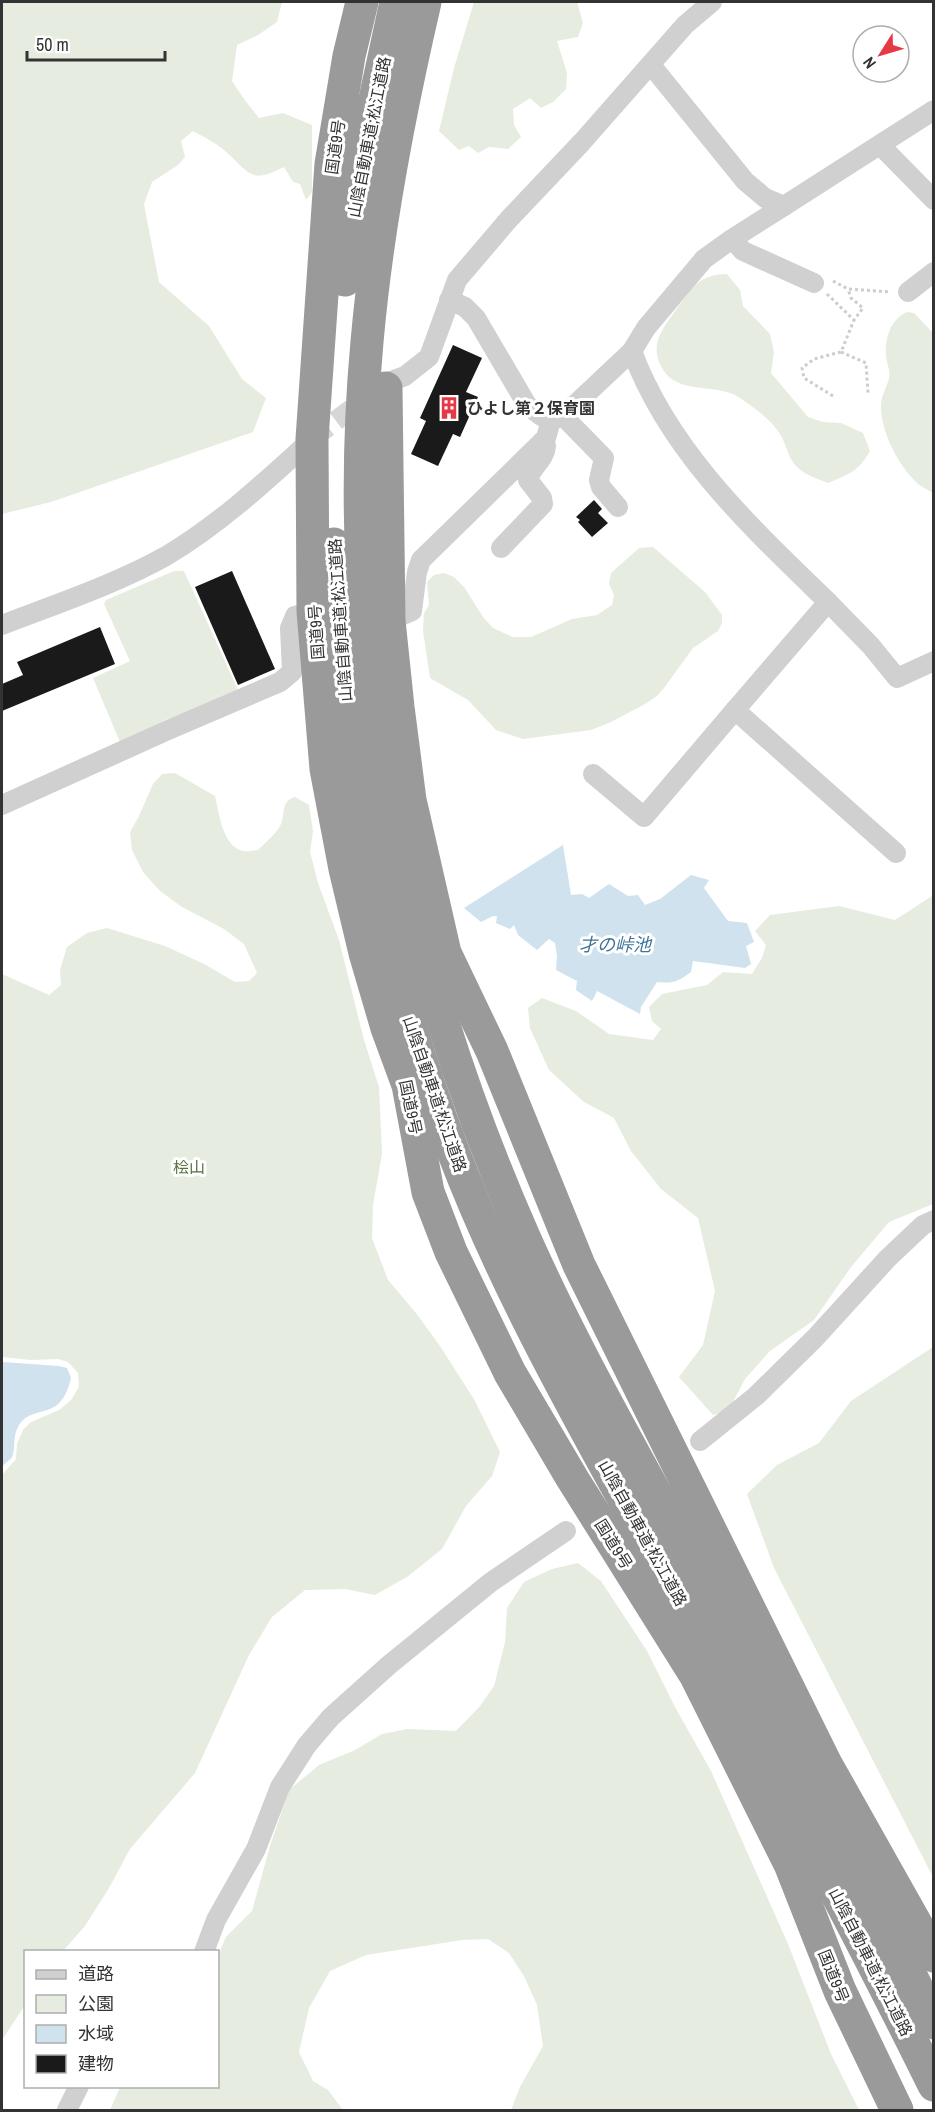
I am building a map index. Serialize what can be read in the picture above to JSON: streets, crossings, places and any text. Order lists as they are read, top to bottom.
{
  "streets": {
    "highway": ["山陰自動車道;松江道路", "国道9号"]
  },
  "water": ["才の峠池"],
  "parks": ["桧山"],
  "places": {
    "building": ["ひよし第２保育園"]
  },
  "legend": [
    "道路",
    "公園",
    "水域",
    "建物"
  ],
  "scale_bar": "50 m",
  "north": "bottom left"
}
